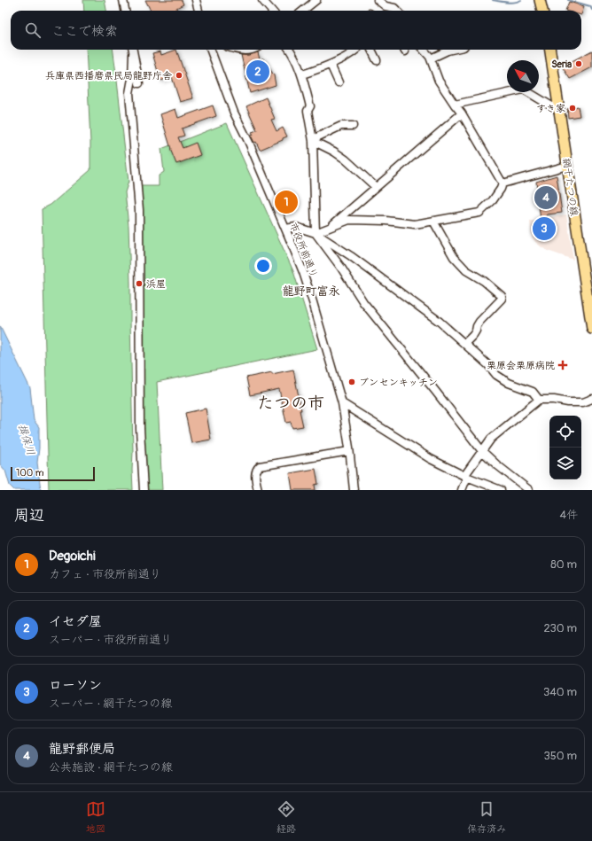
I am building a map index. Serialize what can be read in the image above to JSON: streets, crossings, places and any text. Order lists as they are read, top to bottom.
{
  "streets": {
    "main road": ["網干たつの線"],
    "street": ["市役所前通り"]
  },
  "districts": ["龍野町富永", "たつの市"],
  "water": ["揖保川"],
  "places": {
    "other": [
      "Seria",
      "兵庫県西播磨県民局龍野庁舎",
      "すき家",
      "浜屋",
      "ブンセンキッチン"
    ],
    "health": ["栗原会栗原病院"]
  },
  "scale_bar": "100 m",
  "north": "top left",
  "page": {
    "search": "ここで検索",
    "pins": [
      "2",
      "4",
      "1",
      "3"
    ],
    "scale": "100 m",
    "heading": ["周辺", "4件"],
    "list": [
      {
        "mark": "1",
        "name": "Degoichi",
        "note": "カフェ · 市役所前通り",
        "value": "80 m"
      },
      {
        "mark": "2",
        "name": "イセダ屋",
        "note": "スーパー · 市役所前通り",
        "value": "230 m"
      },
      {
        "mark": "3",
        "name": "ローソン",
        "note": "スーパー · 網干たつの線",
        "value": "340 m"
      },
      {
        "mark": "4",
        "name": "龍野郵便局",
        "note": "公共施設 · 網干たつの線",
        "value": "350 m"
      }
    ],
    "nav": ["地図", "経路", "保存済み"]
  }
}
